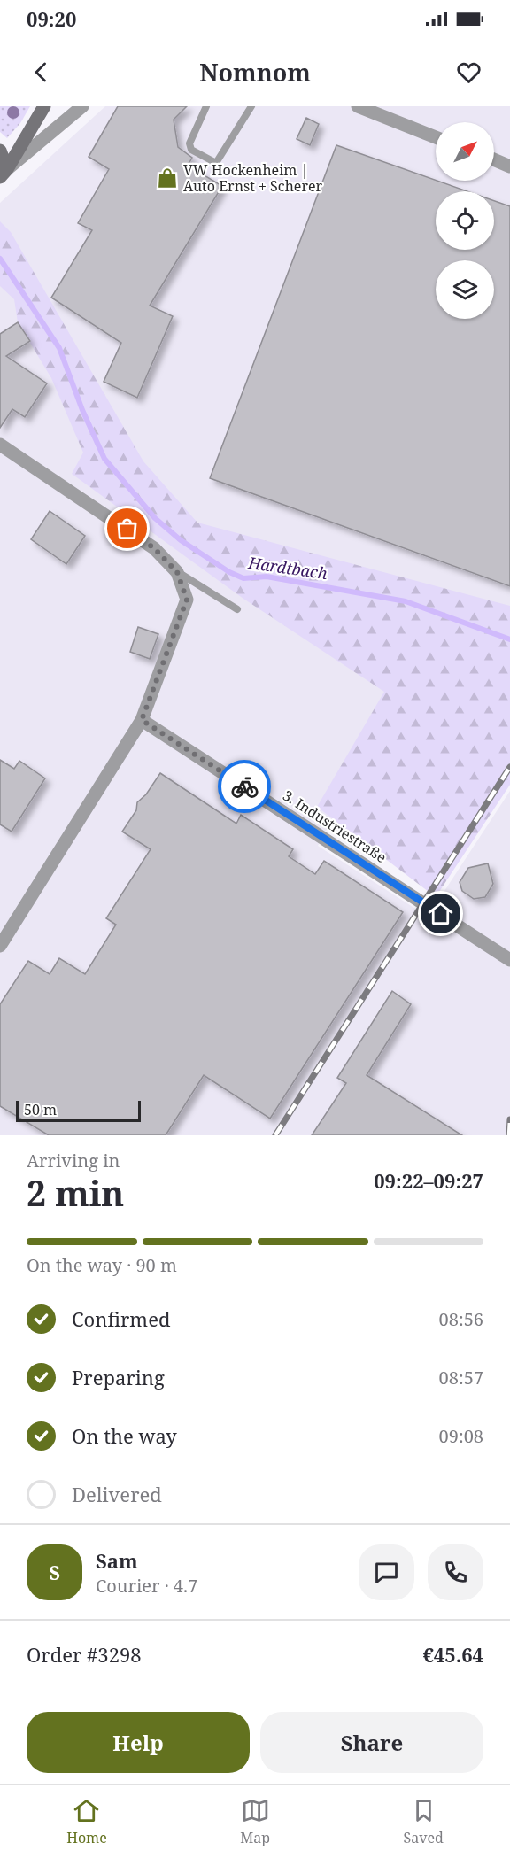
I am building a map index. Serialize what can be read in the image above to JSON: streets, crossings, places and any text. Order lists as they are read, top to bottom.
{
  "streets": {
    "street": ["3. Industriestraße"]
  },
  "water": ["Hardtbach"],
  "places": {
    "shop": ["VW Hockenheim | Auto Ernst + Scherer"]
  },
  "scale_bar": "50 m",
  "north": "top right",
  "page": {
    "status": "09:20",
    "header": "Nomnom",
    "scale": "50 m",
    "heading": ["2 min", "Arriving in", "09:22–09:27"],
    "panel": [
      "Sam",
      "Courier · 4.7",
      "Order #3298",
      "€45.64"
    ],
    "bar": "On the way · 90 m",
    "list": [
      ["Confirmed", "08:56"],
      ["Preparing", "08:57"],
      ["On the way", "09:08"],
      "Delivered"
    ],
    "round": "S",
    "buttons": ["Help", "Share"],
    "tabs": ["Home", "Map", "Saved"]
  }
}
